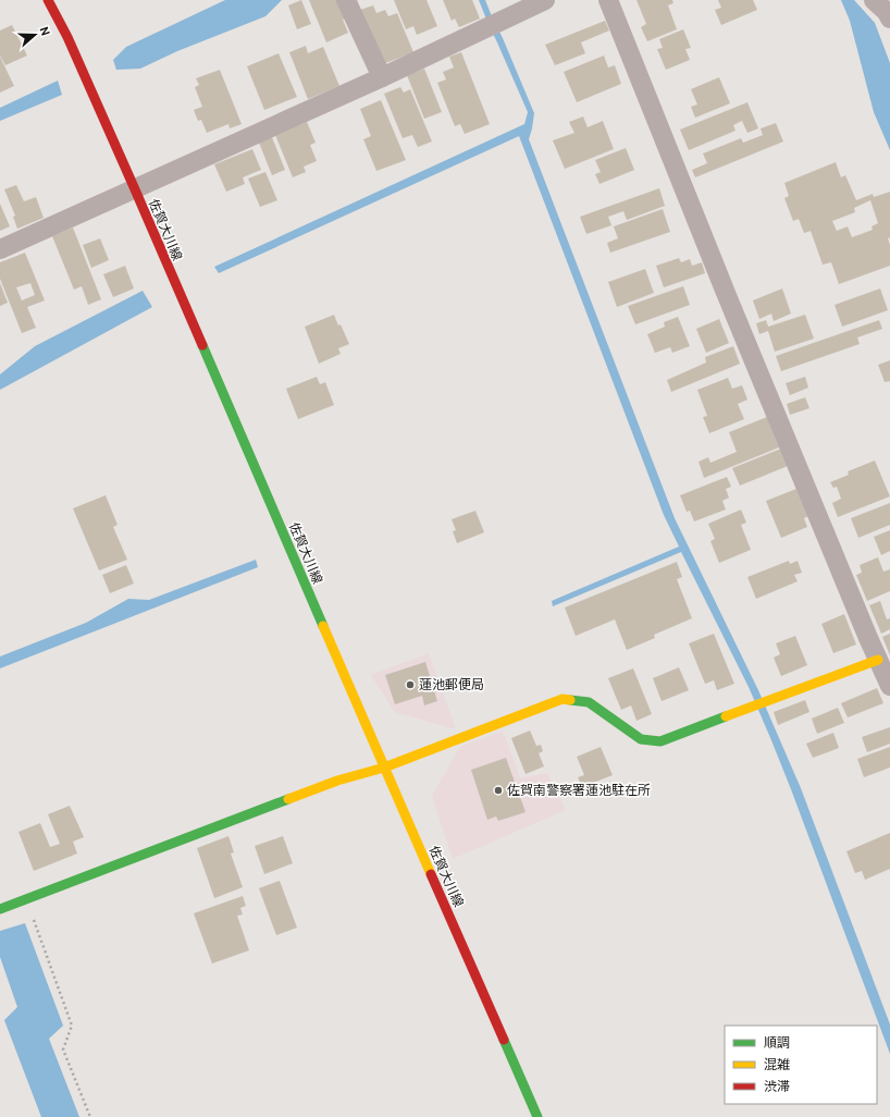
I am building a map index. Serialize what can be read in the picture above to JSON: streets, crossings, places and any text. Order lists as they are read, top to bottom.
{
  "streets": {
    "main road": ["佐賀大川線"]
  },
  "places": ["蓮池郵便局", "佐賀南警察署蓮池駐在所"],
  "legend": ["順調", "混雑", "渋滞"],
  "north": "right"
}
